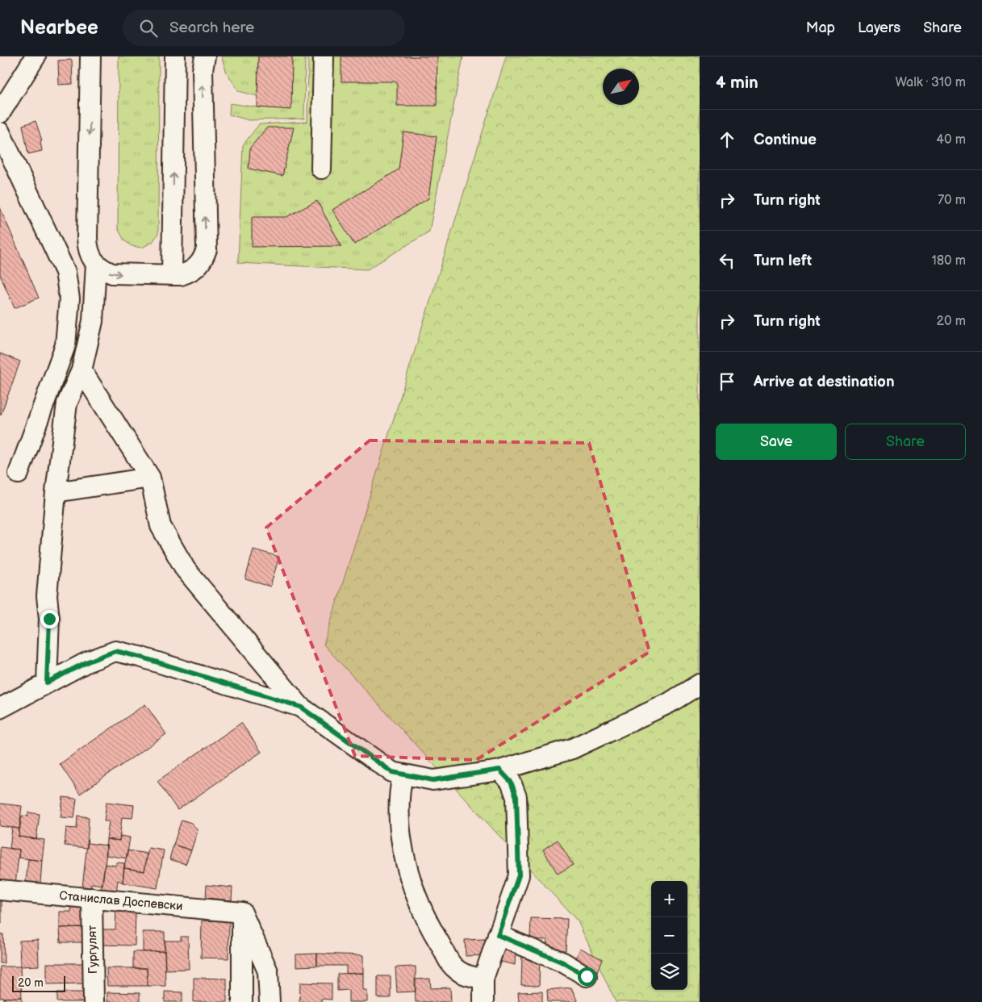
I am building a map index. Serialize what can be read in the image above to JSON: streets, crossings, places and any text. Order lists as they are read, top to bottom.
{
  "streets": {
    "street": ["Станислав Доспевски", "Гургулят"]
  },
  "crossings": [
    ["Станислав Доспевски", "Гургулят"]
  ],
  "scale_bar": "20 m",
  "north": "top right",
  "page": {
    "header": "Nearbee",
    "search": "Search here",
    "nav": ["Map", "Layers", "Share"],
    "heading": ["4 min", "Walk · 310 m"],
    "list": [
      ["Continue", "40 m"],
      ["Turn right", "70 m"],
      ["Turn left", "180 m"],
      ["Turn right", "20 m"],
      "Arrive at destination"
    ],
    "buttons": ["Save", "Share"],
    "map_buttons": ["+", "−"],
    "scale": "20 m"
  }
}
